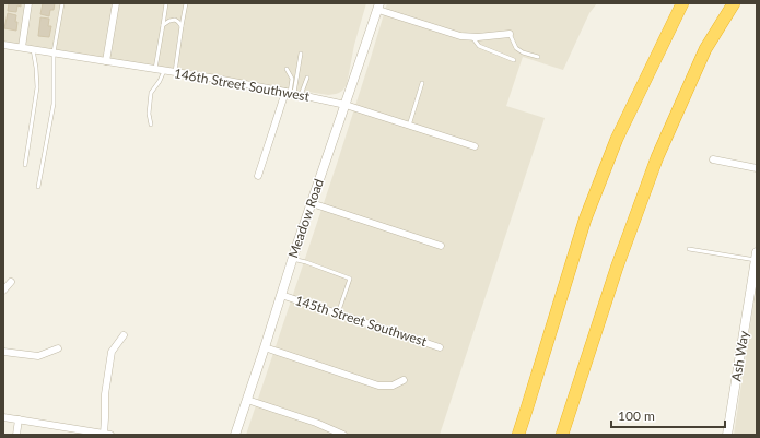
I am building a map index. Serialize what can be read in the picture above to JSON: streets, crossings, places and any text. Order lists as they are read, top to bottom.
{
  "streets": {
    "street": [
      "146th Street Southwest",
      "Meadow Road",
      "145th Street Southwest",
      "Ash Way"
    ]
  },
  "crossings": [
    ["146th Street Southwest", "Meadow Road"],
    ["Meadow Road", "145th Street Southwest"]
  ],
  "scale_bar": "100 m"
}
